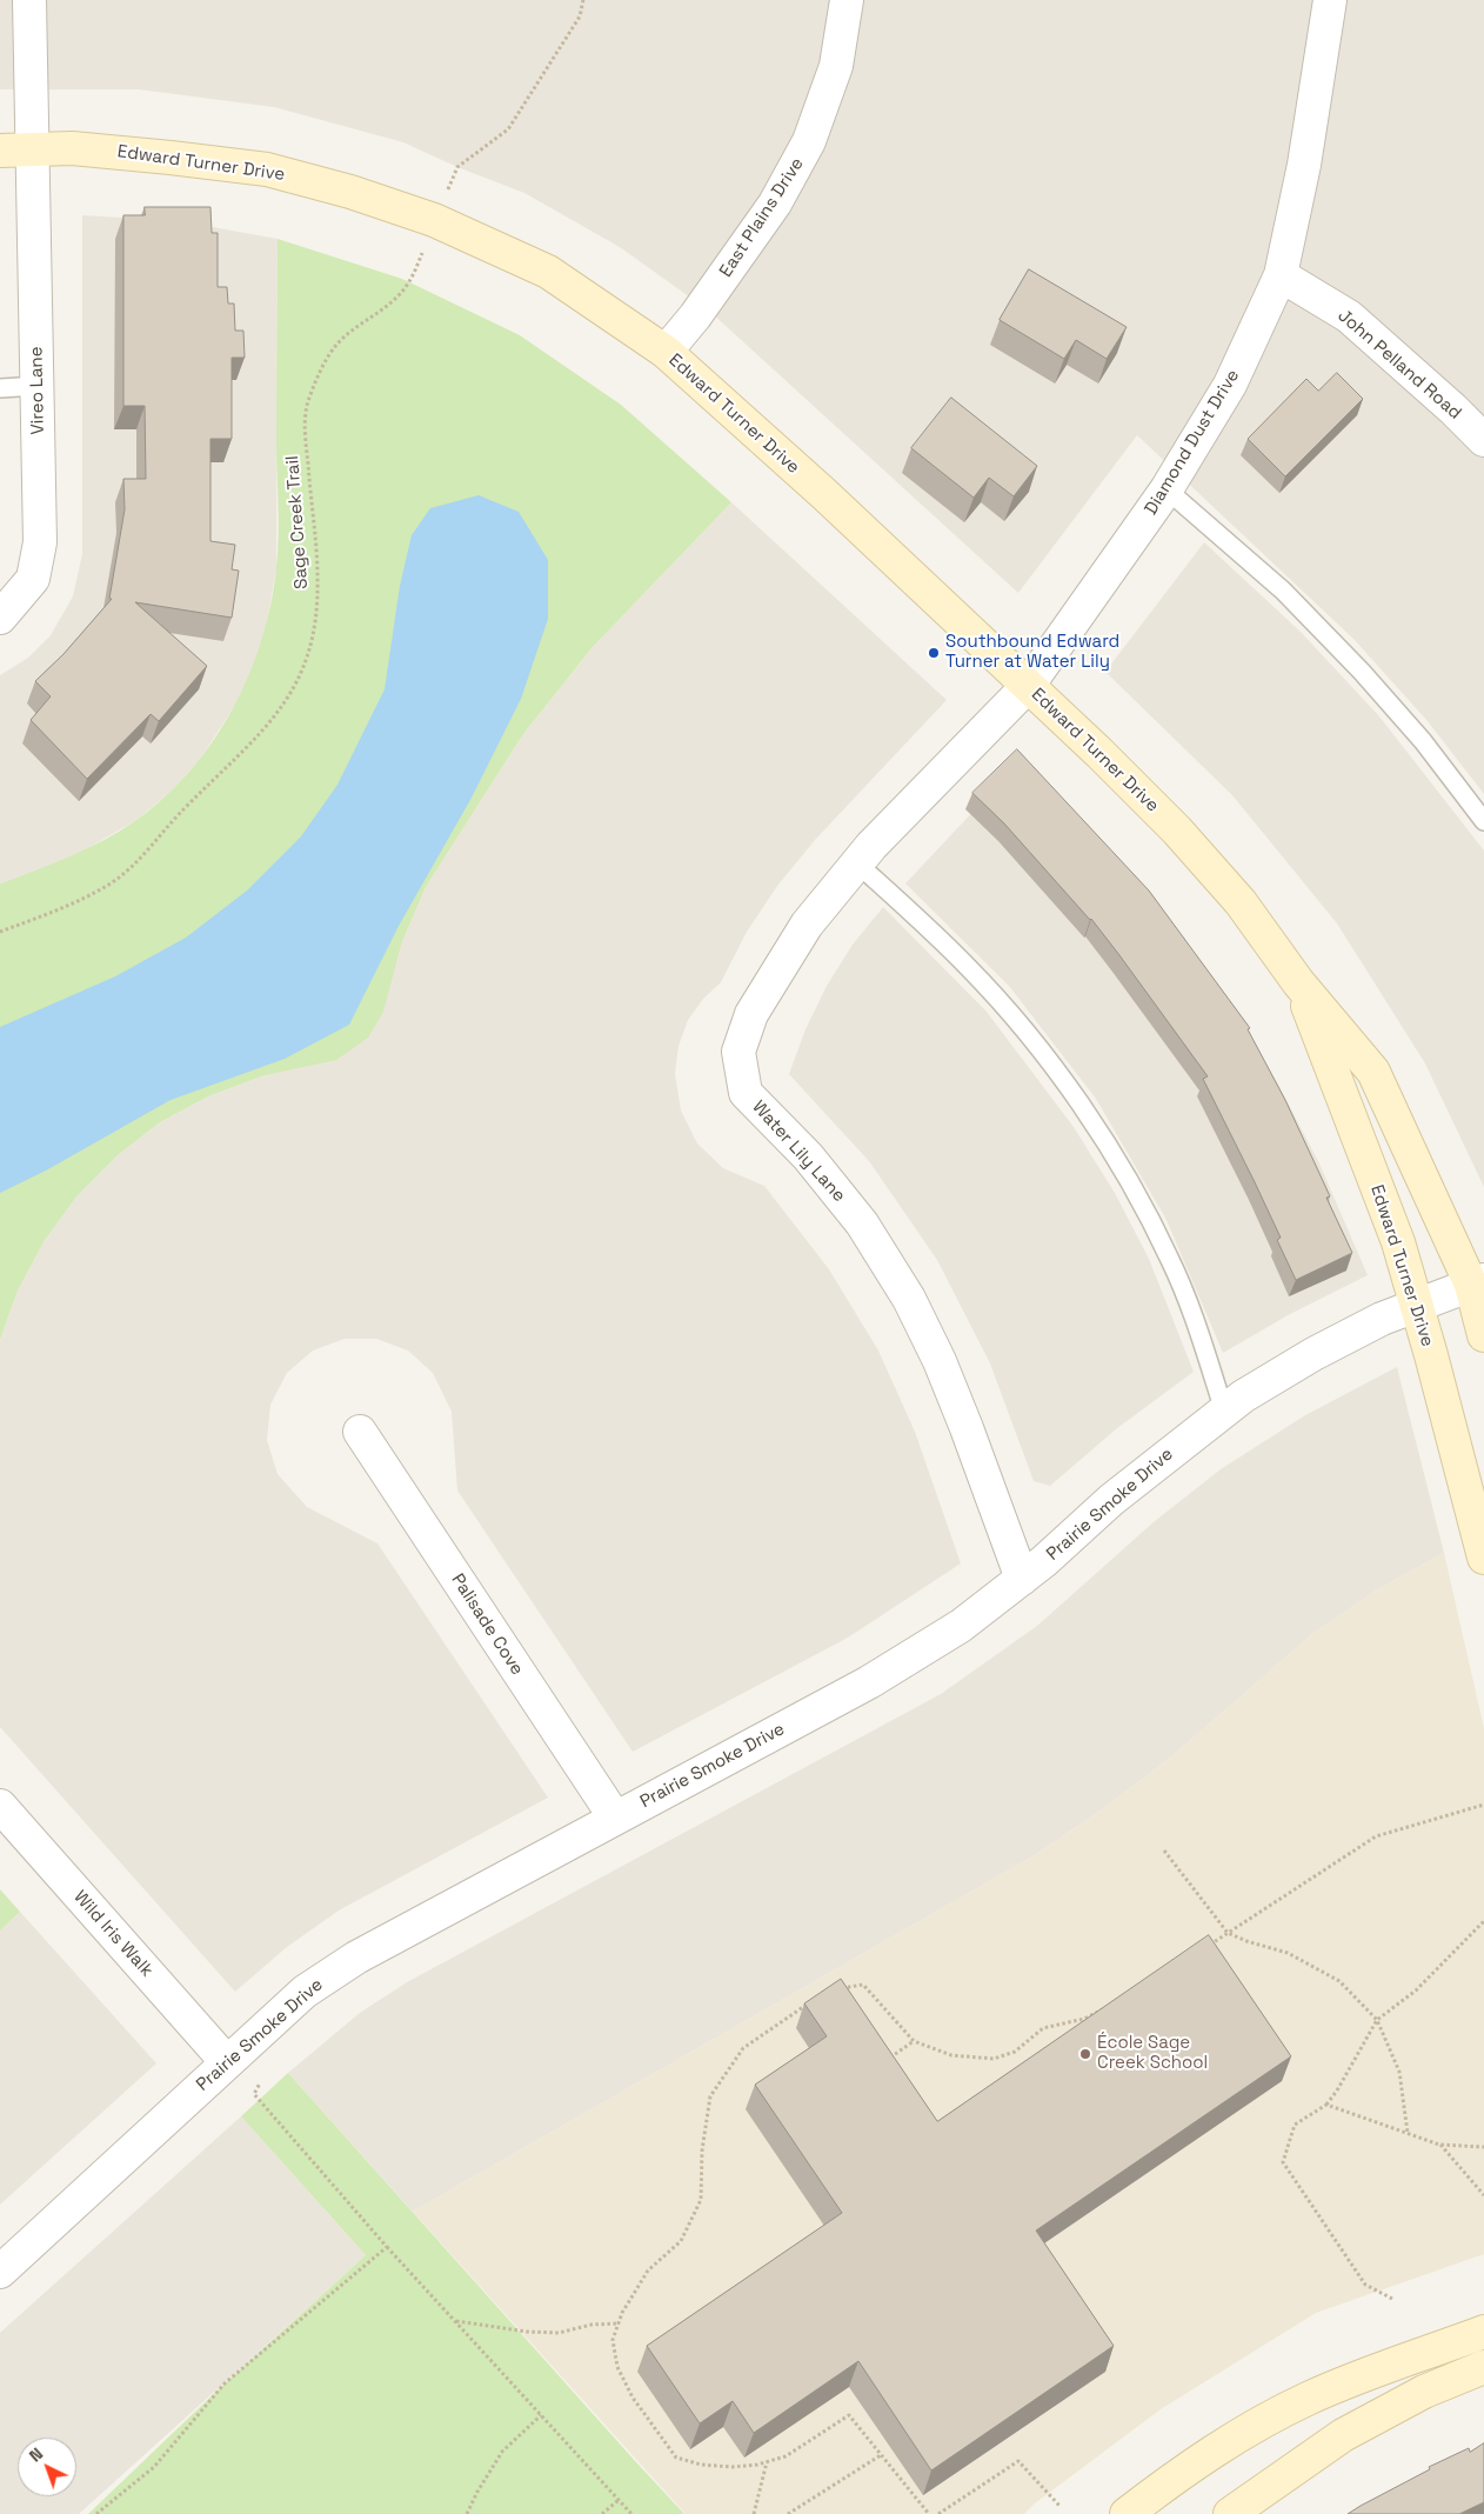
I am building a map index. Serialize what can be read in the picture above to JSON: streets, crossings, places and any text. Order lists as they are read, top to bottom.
{
  "streets": {
    "street": [
      "Edward Turner Drive",
      "East Plains Drive",
      "John Pelland Road",
      "Vireo Lane",
      "Diamond Dust Drive",
      "Water Lily Lane",
      "Prairie Smoke Drive",
      "Palisade Cove",
      "Wild Iris Walk"
    ],
    "path": ["Sage Creek Trail"]
  },
  "crossings": [
    ["Edward Turner Drive", "East Plains Drive"],
    ["Edward Turner Drive", "Vireo Lane"],
    ["Edward Turner Drive", "Diamond Dust Drive"],
    ["Edward Turner Drive", "Sage Creek Trail"],
    ["Edward Turner Drive", "Water Lily Lane"],
    ["Edward Turner Drive", "Prairie Smoke Drive"],
    ["John Pelland Road", "Diamond Dust Drive"],
    ["Diamond Dust Drive", "Water Lily Lane"],
    ["Water Lily Lane", "Prairie Smoke Drive"],
    ["Prairie Smoke Drive", "Palisade Cove"],
    ["Prairie Smoke Drive", "Wild Iris Walk"]
  ],
  "places": ["Southbound Edward Turner at Water Lily", "École Sage Creek School"],
  "north": "top left"
}
